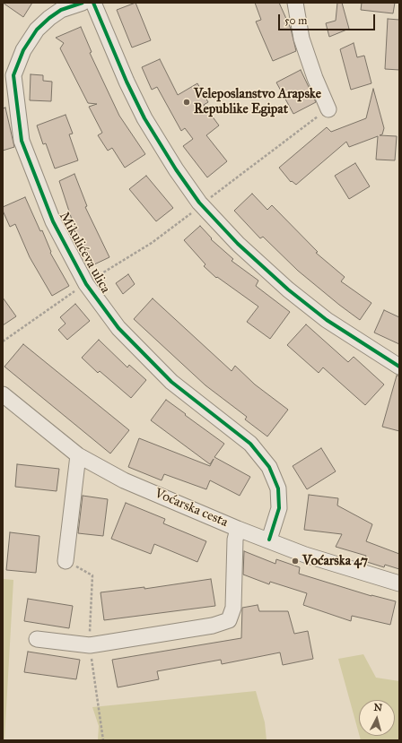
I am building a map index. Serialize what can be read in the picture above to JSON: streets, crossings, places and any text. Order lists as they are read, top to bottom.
{
  "streets": {
    "street": ["Mikulićeva ulica", "Voćarska cesta"]
  },
  "crossings": [
    ["Mikulićeva ulica", "Voćarska cesta"]
  ],
  "places": ["Veleposlanstvo Arapske Republike Egipat", "Voćarska 47"],
  "scale_bar": "50 m",
  "north": "top"
}
